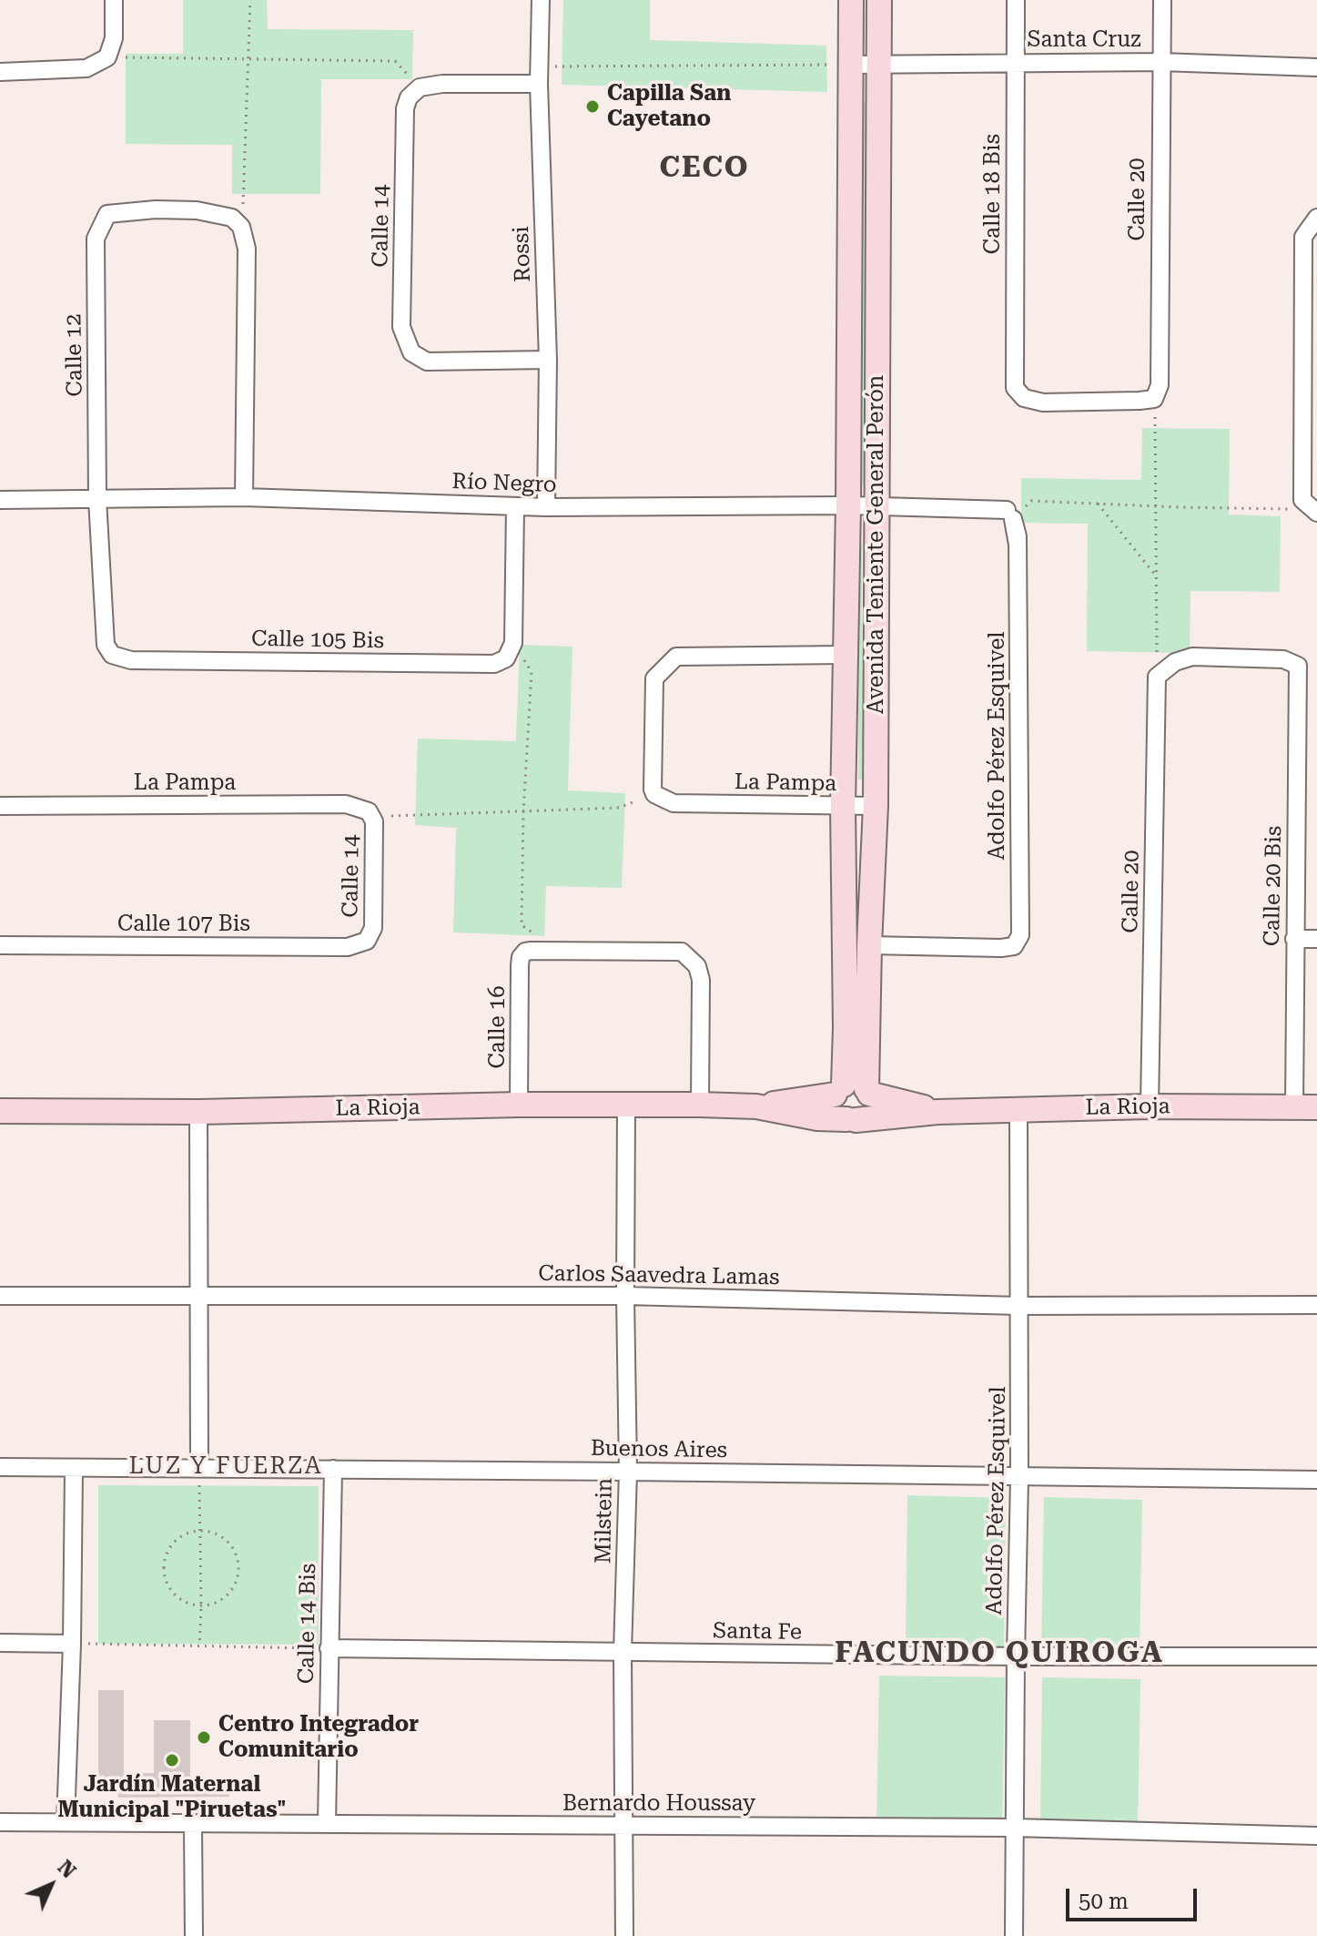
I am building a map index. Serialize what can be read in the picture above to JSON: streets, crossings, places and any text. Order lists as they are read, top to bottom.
{
  "streets": {
    "main road": ["Avenida Teniente General Perón", "La Rioja"],
    "street": [
      "Santa Cruz",
      "Calle 18 Bis",
      "Calle 20",
      "Calle 14",
      "Rossi",
      "Calle 12",
      "Río Negro",
      "Calle 105 Bis",
      "Adolfo Pérez Esquivel",
      "La Pampa",
      "Calle 20 Bis",
      "Calle 107 Bis",
      "Calle 16",
      "Carlos Saavedra Lamas",
      "Buenos Aires",
      "Milstein",
      "Calle 14 Bis",
      "Santa Fe",
      "Bernardo Houssay"
    ]
  },
  "crossings": [
    ["Santa Cruz", "Calle 18 Bis"],
    ["Santa Cruz", "Calle 20"],
    ["Santa Cruz", "Avenida Teniente General Perón"],
    ["Calle 18 Bis", "Calle 20"],
    ["Calle 20", "Calle 20 Bis"],
    ["Calle 20", "La Rioja"],
    ["Calle 14", "Rossi"],
    ["Calle 14", "La Pampa"],
    ["Calle 14", "Calle 107 Bis"],
    ["Rossi", "Río Negro"],
    ["Calle 12", "Río Negro"],
    ["Calle 12", "Calle 105 Bis"],
    ["Río Negro", "Avenida Teniente General Perón"],
    ["Río Negro", "Adolfo Pérez Esquivel"],
    ["Avenida Teniente General Perón", "Adolfo Pérez Esquivel"],
    ["Avenida Teniente General Perón", "La Pampa"],
    ["Avenida Teniente General Perón", "La Rioja"],
    ["Adolfo Pérez Esquivel", "La Rioja"],
    ["Adolfo Pérez Esquivel", "Carlos Saavedra Lamas"],
    ["Adolfo Pérez Esquivel", "Buenos Aires"],
    ["Adolfo Pérez Esquivel", "Santa Fe"],
    ["Adolfo Pérez Esquivel", "Bernardo Houssay"],
    ["Calle 20 Bis", "La Rioja"],
    ["Calle 16", "La Rioja"],
    ["La Rioja", "Milstein"],
    ["Carlos Saavedra Lamas", "Milstein"],
    ["Buenos Aires", "Milstein"],
    ["Buenos Aires", "Calle 14 Bis"],
    ["Milstein", "Santa Fe"],
    ["Milstein", "Bernardo Houssay"],
    ["Calle 14 Bis", "Santa Fe"],
    ["Calle 14 Bis", "Bernardo Houssay"]
  ],
  "districts": ["CECO", "LUZ Y FUERZA", "FACUNDO QUIROGA"],
  "places": ["Capilla San Cayetano", "Centro Integrador Comunitario", "Jardín Maternal Municipal \"Piruetas\""],
  "scale_bar": "50 m",
  "north": "top right"
}
